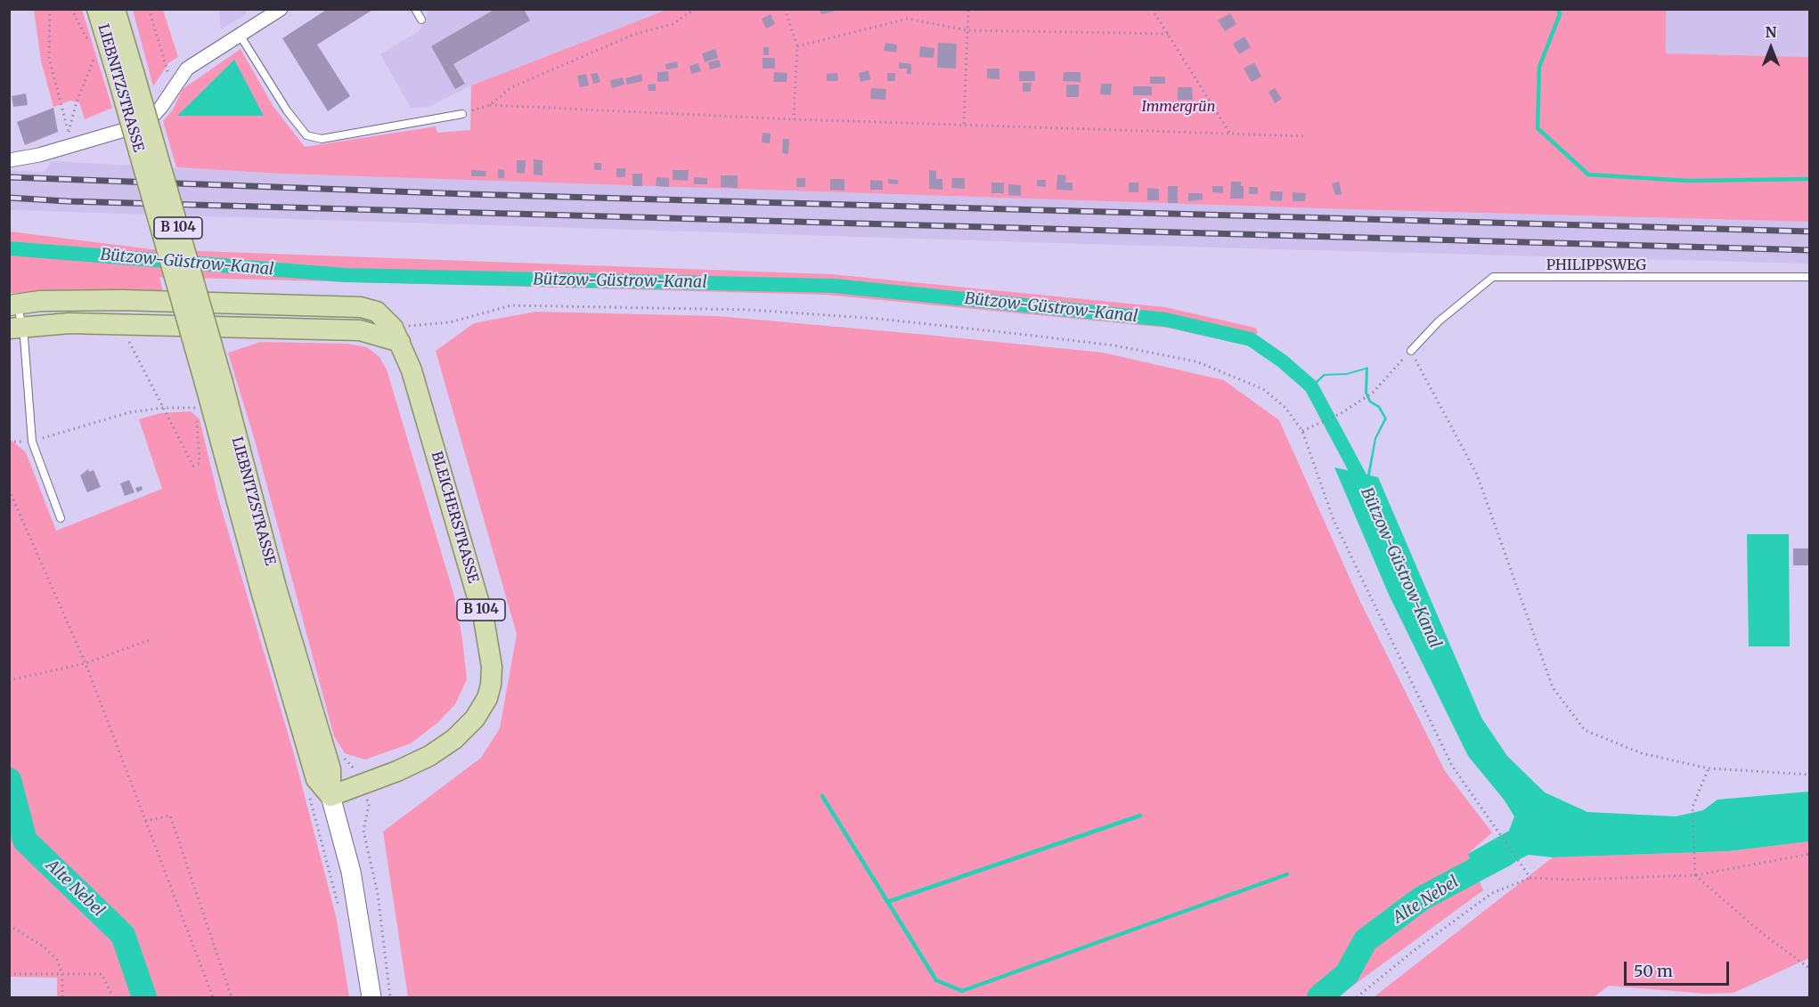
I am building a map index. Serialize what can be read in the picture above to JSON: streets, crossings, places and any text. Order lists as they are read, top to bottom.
{
  "streets": {
    "main road": ["LIEBNITZSTRASSE", "B 104", "BLEICHERSTRASSE"],
    "lane": ["PHILIPPSWEG"]
  },
  "crossings": [
    ["LIEBNITZSTRASSE", "BLEICHERSTRASSE"]
  ],
  "water": ["Bützow-Güstrow-Kanal", "Alte Nebel"],
  "parks": ["Immergrün"],
  "scale_bar": "50 m",
  "north": "top"
}
